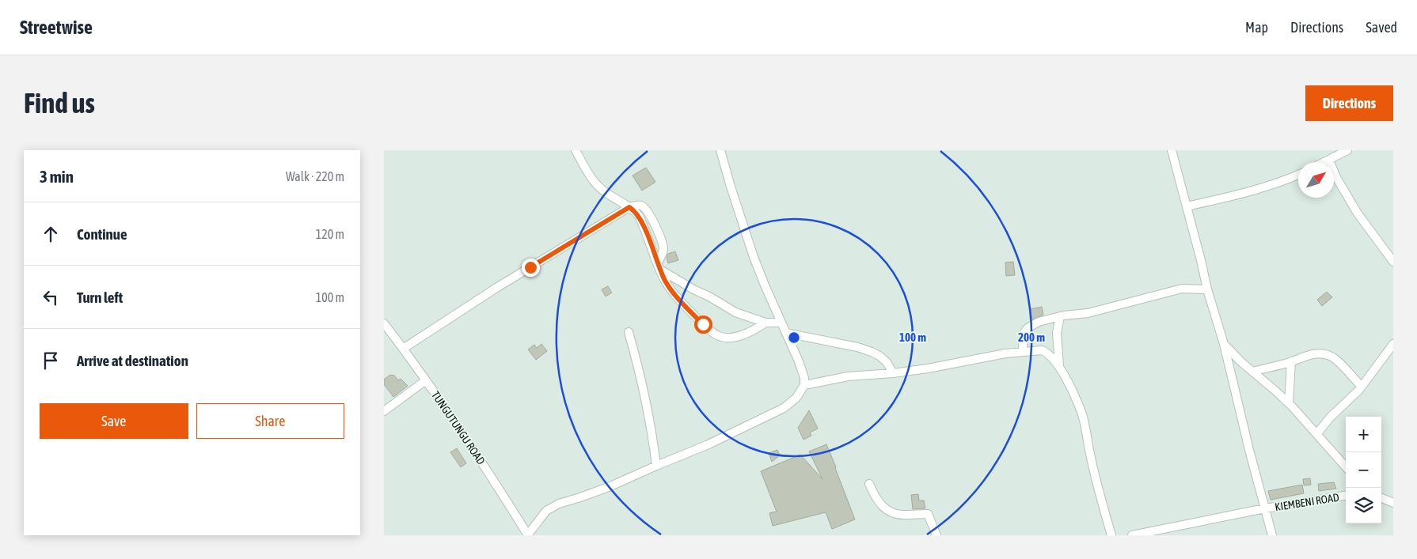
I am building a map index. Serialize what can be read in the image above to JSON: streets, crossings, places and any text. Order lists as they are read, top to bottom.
{
  "streets": {
    "street": ["TUNGUTUNGU ROAD", "KIEMBENI ROAD"]
  },
  "north": "top right",
  "page": {
    "header": "Streetwise",
    "nav": ["Map", "Directions", "Saved"],
    "buttons": [
      "Directions",
      ["Save", "Share"]
    ],
    "title": "Find us",
    "heading": ["3 min", "Walk · 220 m"],
    "list": [
      ["Continue", "120 m"],
      ["Turn left", "100 m"],
      "Arrive at destination"
    ],
    "map_buttons": ["+", "−"]
  },
  "rings": ["100 m", "200 m"]
}
